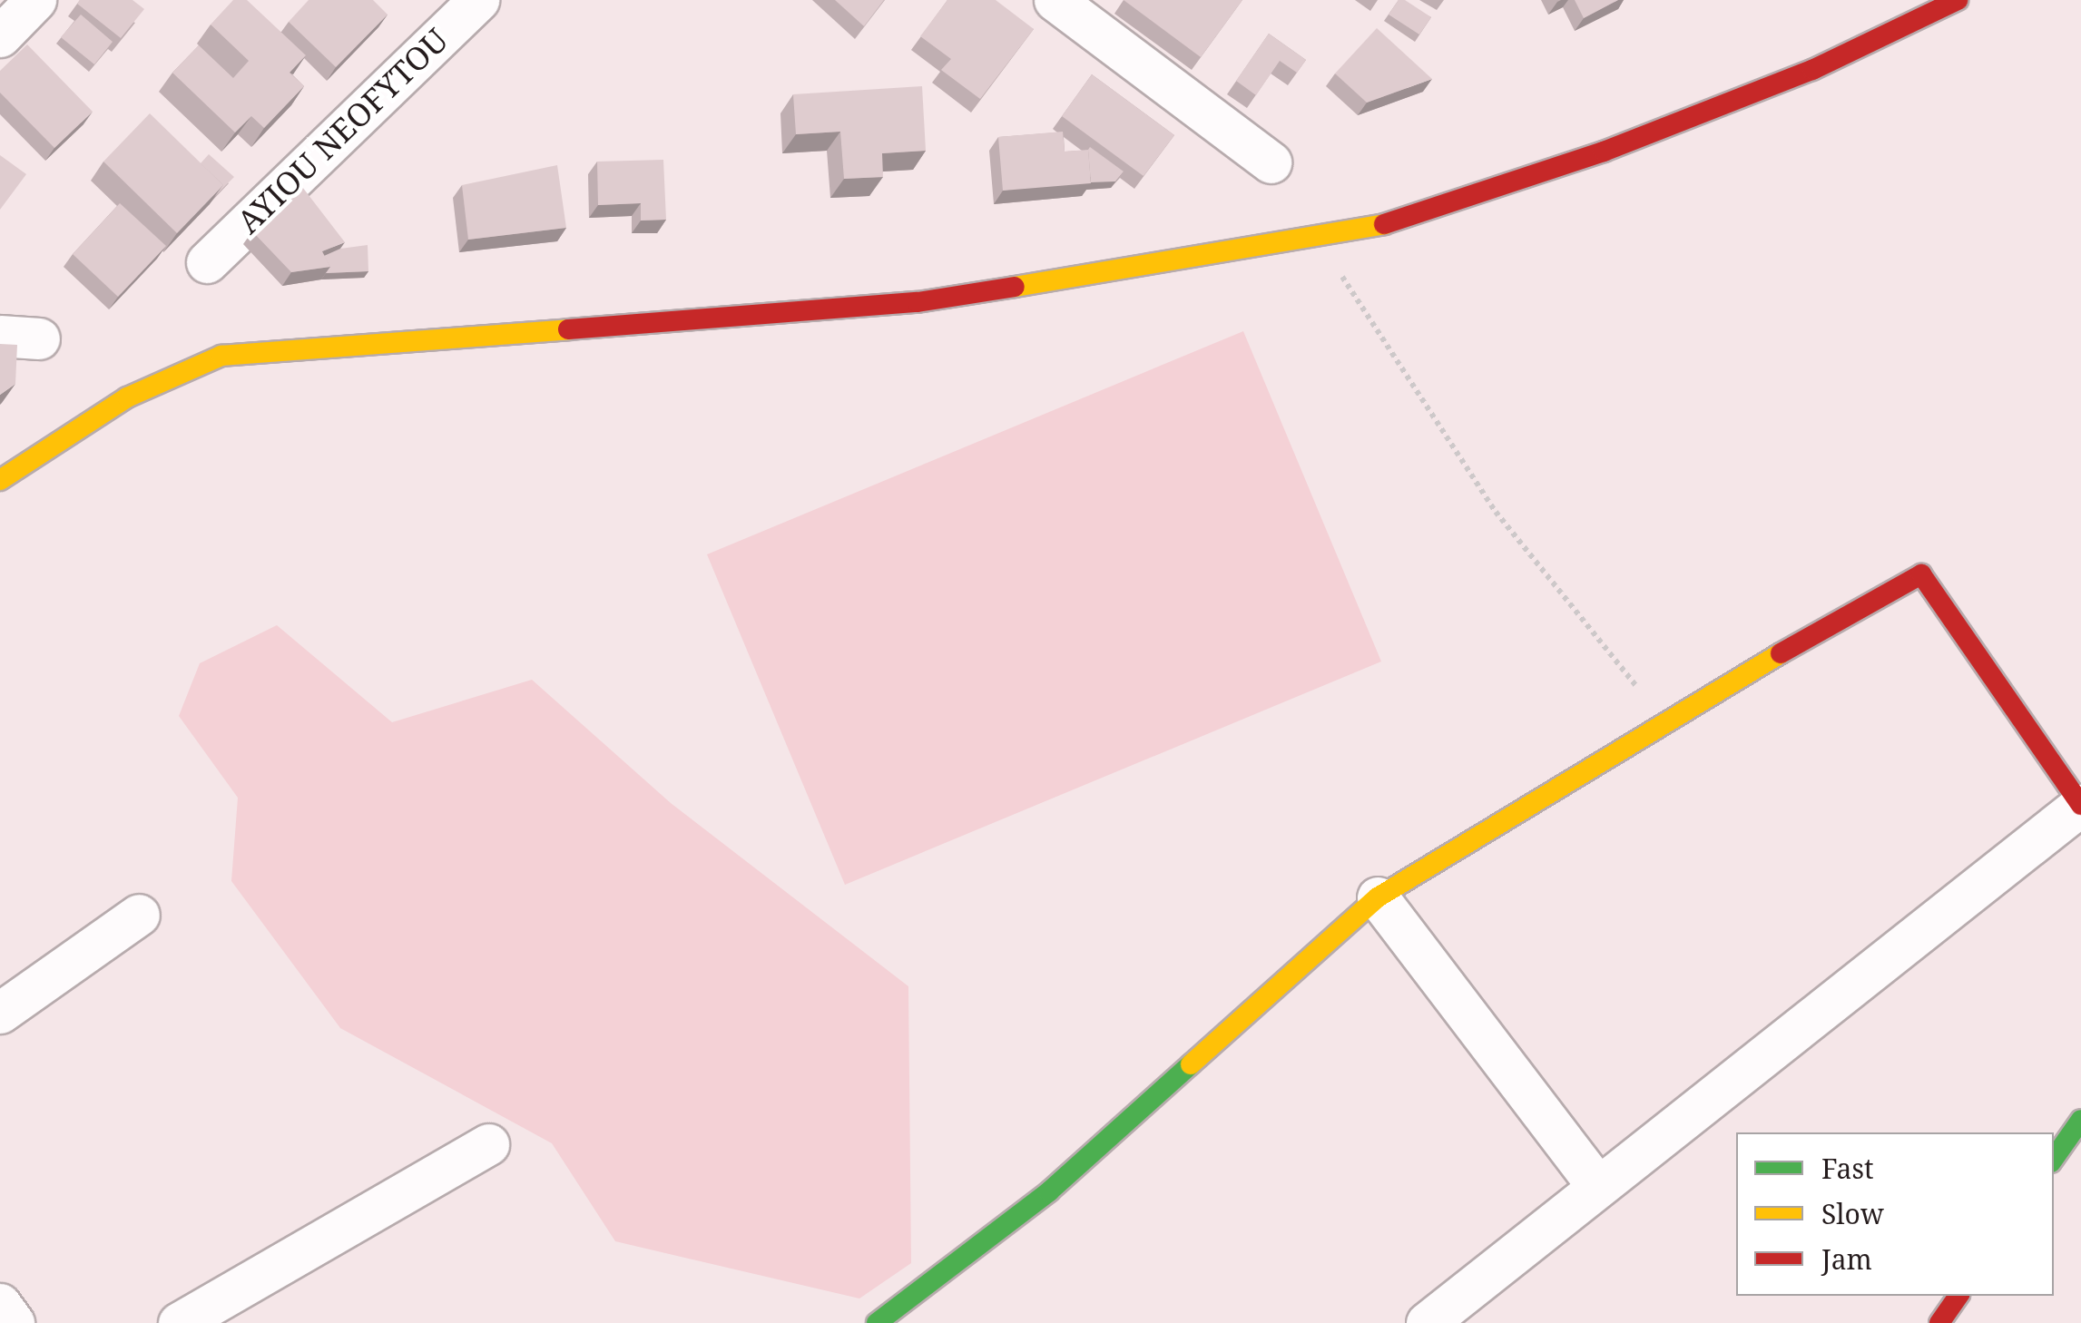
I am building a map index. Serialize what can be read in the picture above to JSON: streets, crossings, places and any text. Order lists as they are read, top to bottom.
{
  "streets": {
    "street": ["AYIOU NEOFYTOU"]
  },
  "legend": ["Fast", "Slow", "Jam"]
}
